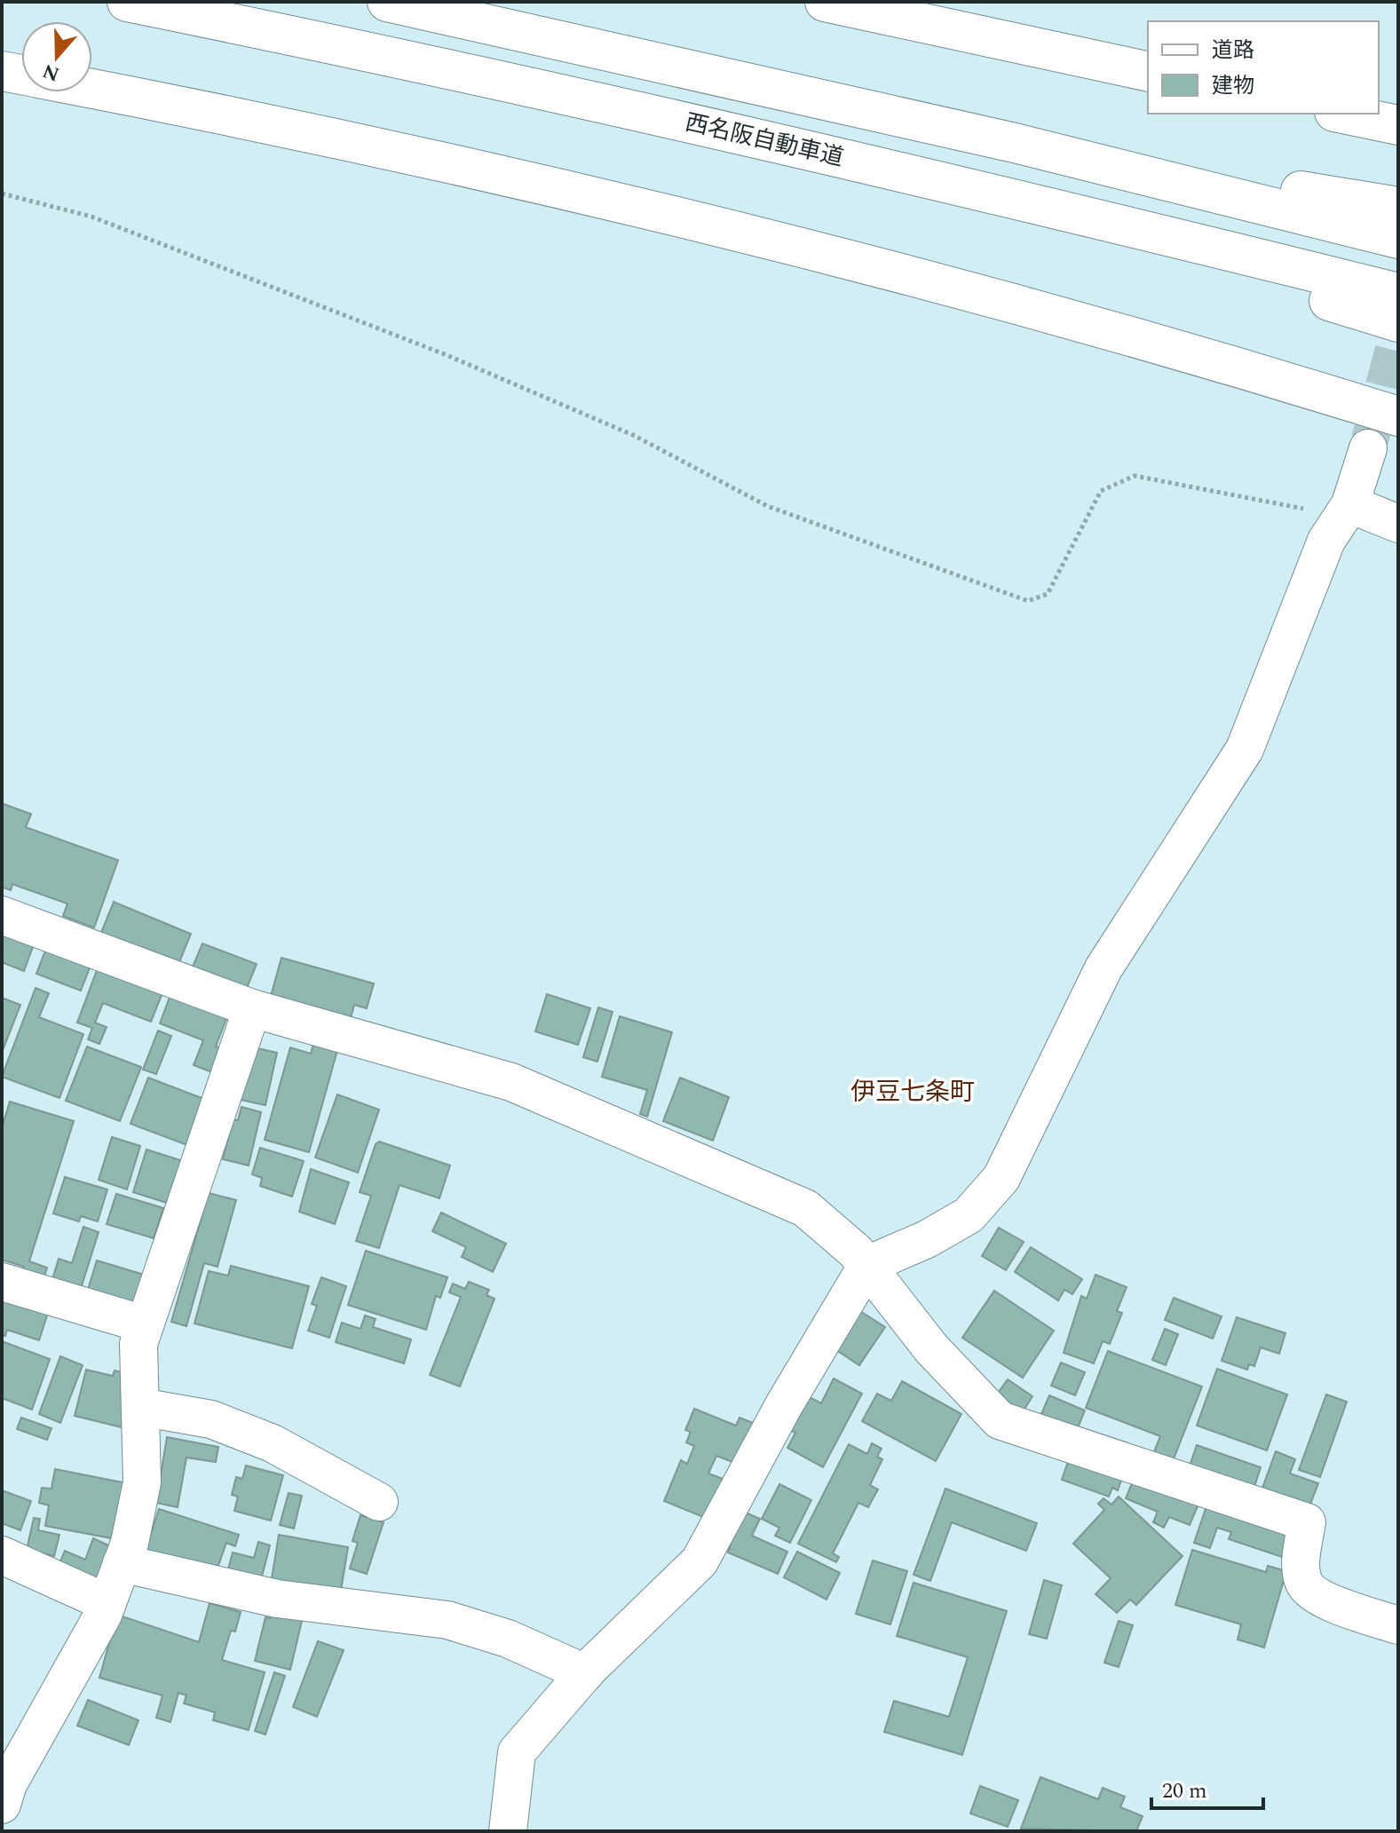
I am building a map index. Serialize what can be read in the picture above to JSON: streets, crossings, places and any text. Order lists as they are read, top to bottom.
{
  "streets": {
    "highway": ["西名阪自動車道"]
  },
  "districts": ["伊豆七条町"],
  "legend": ["道路", "建物"],
  "scale_bar": "20 m",
  "north": "bottom"
}
